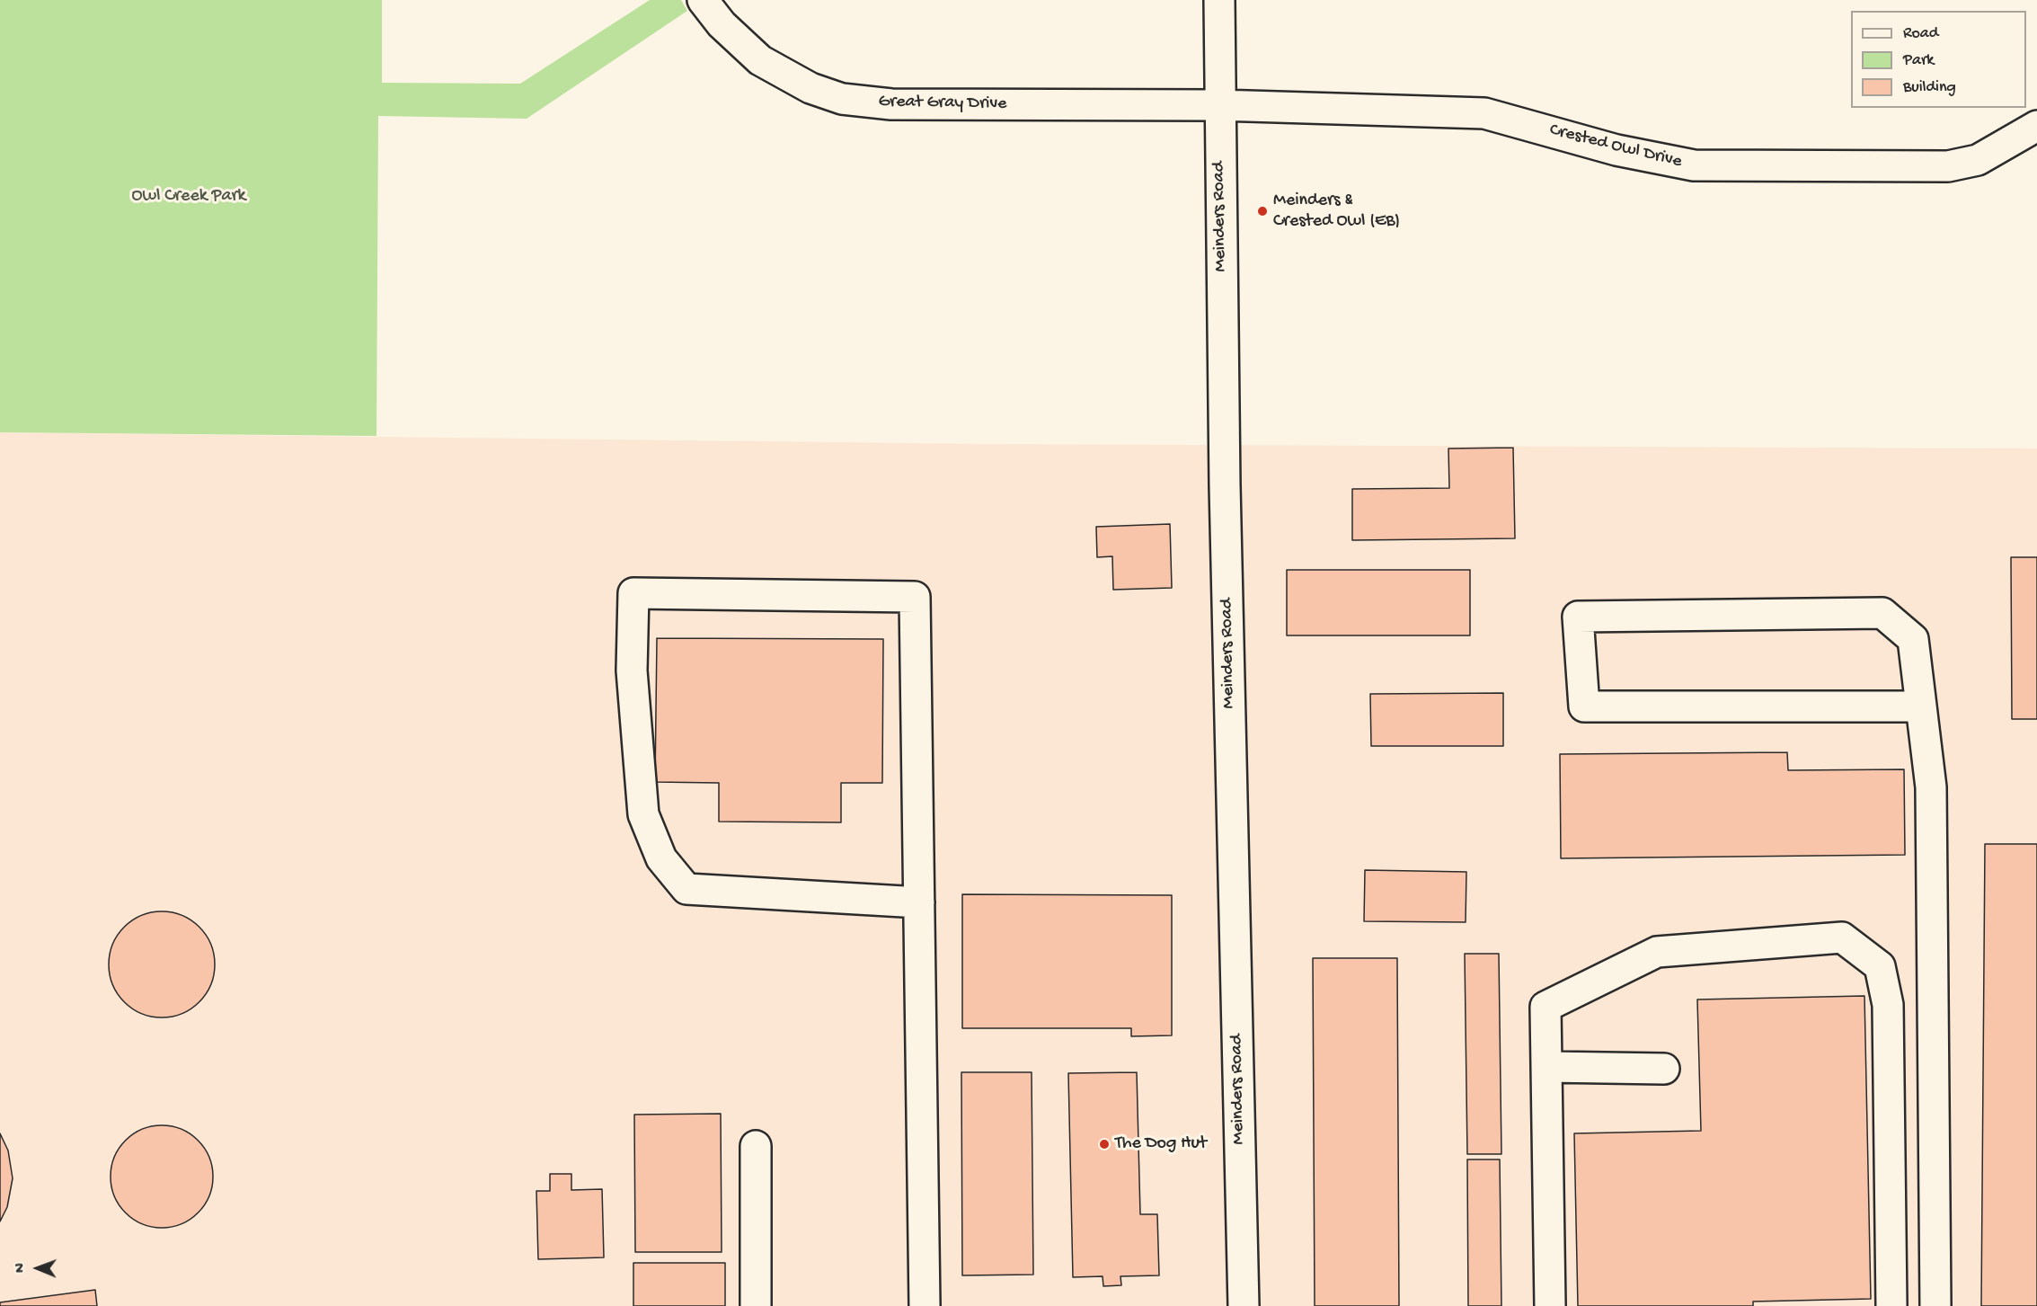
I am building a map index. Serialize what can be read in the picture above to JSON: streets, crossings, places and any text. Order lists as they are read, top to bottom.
{
  "streets": {
    "street": ["Great Gray Drive", "Crested Owl Drive", "Meinders Road"]
  },
  "crossings": [
    ["Great Gray Drive", "Crested Owl Drive"],
    ["Great Gray Drive", "Meinders Road"],
    ["Crested Owl Drive", "Meinders Road"]
  ],
  "parks": ["Owl Creek Park"],
  "places": ["Meinders & Crested Owl (EB)", "The Dog Hut"],
  "legend": ["Road", "Park", "Building"],
  "north": "left"
}
